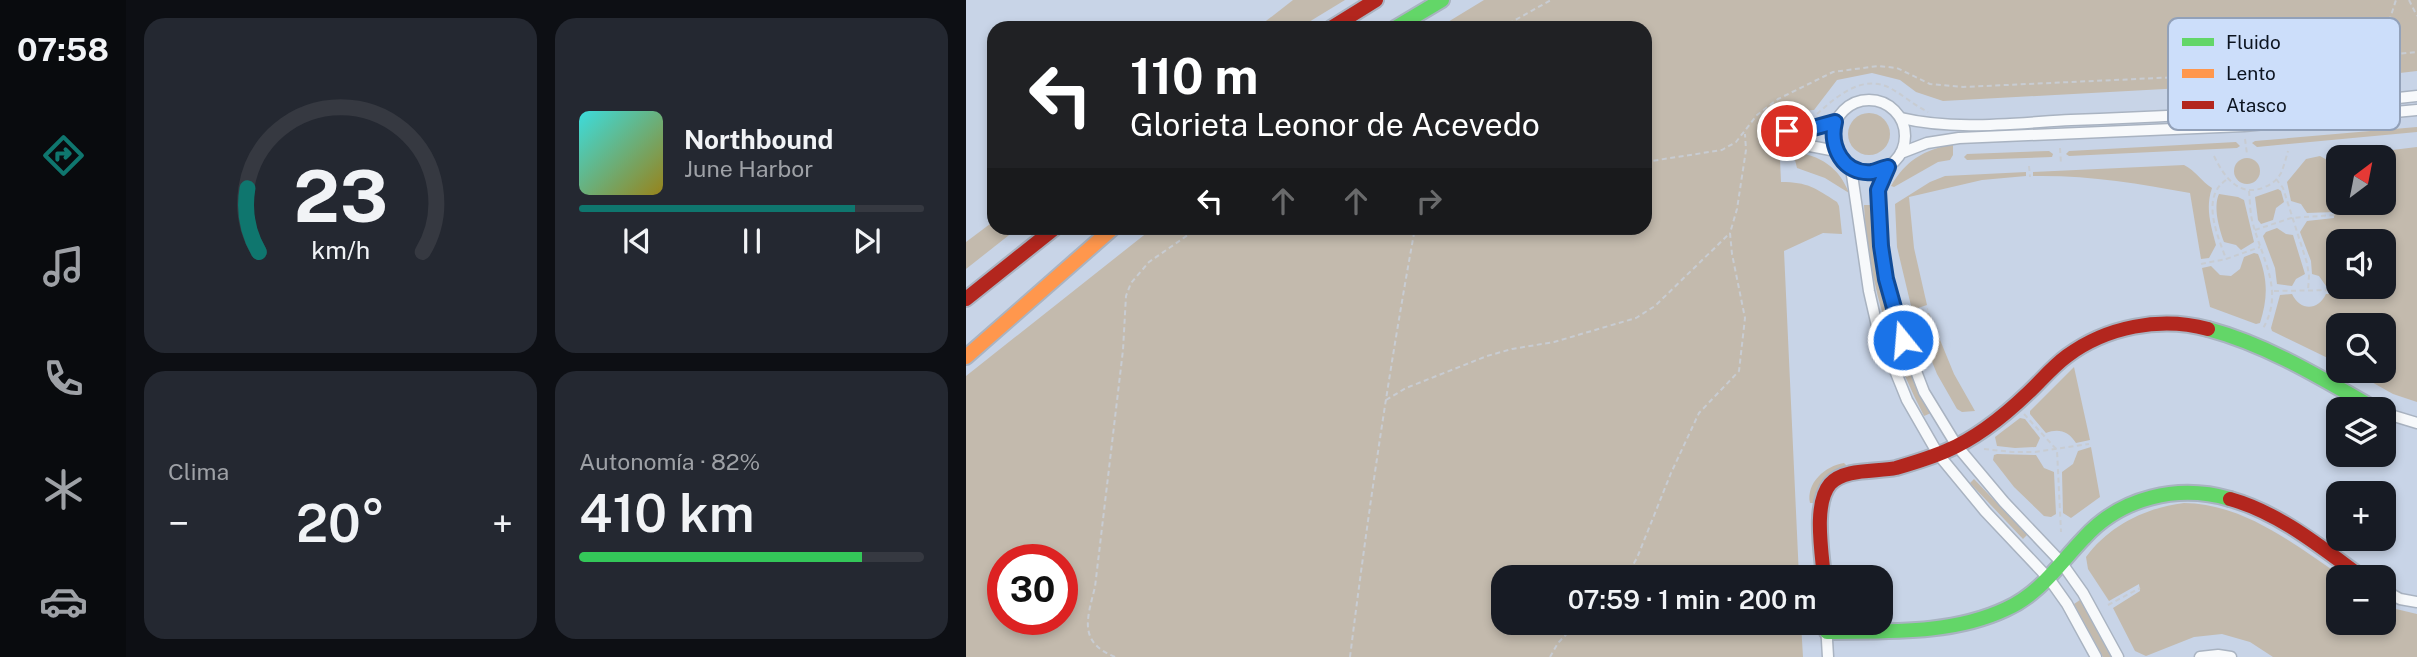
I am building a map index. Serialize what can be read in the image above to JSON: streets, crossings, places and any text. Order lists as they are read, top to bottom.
{
  "legend": ["Fluido", "Lento", "Atasco"],
  "north": "top right",
  "page": {
    "tabs": "07:58",
    "turn": ["110 m", "Glorieta Leonor de Acevedo"],
    "song": ["Northbound", "June Harbor"],
    "map_buttons": ["+", "−"],
    "tile": [
      "Clima",
      ["Autonomía · 82%", "410 km"]
    ],
    "heat": ["−", "20°", "+"],
    "limit": "30",
    "trip": "07:59 · 1 min · 200 m",
    "gauge": ["23", "km/h"]
  }
}
